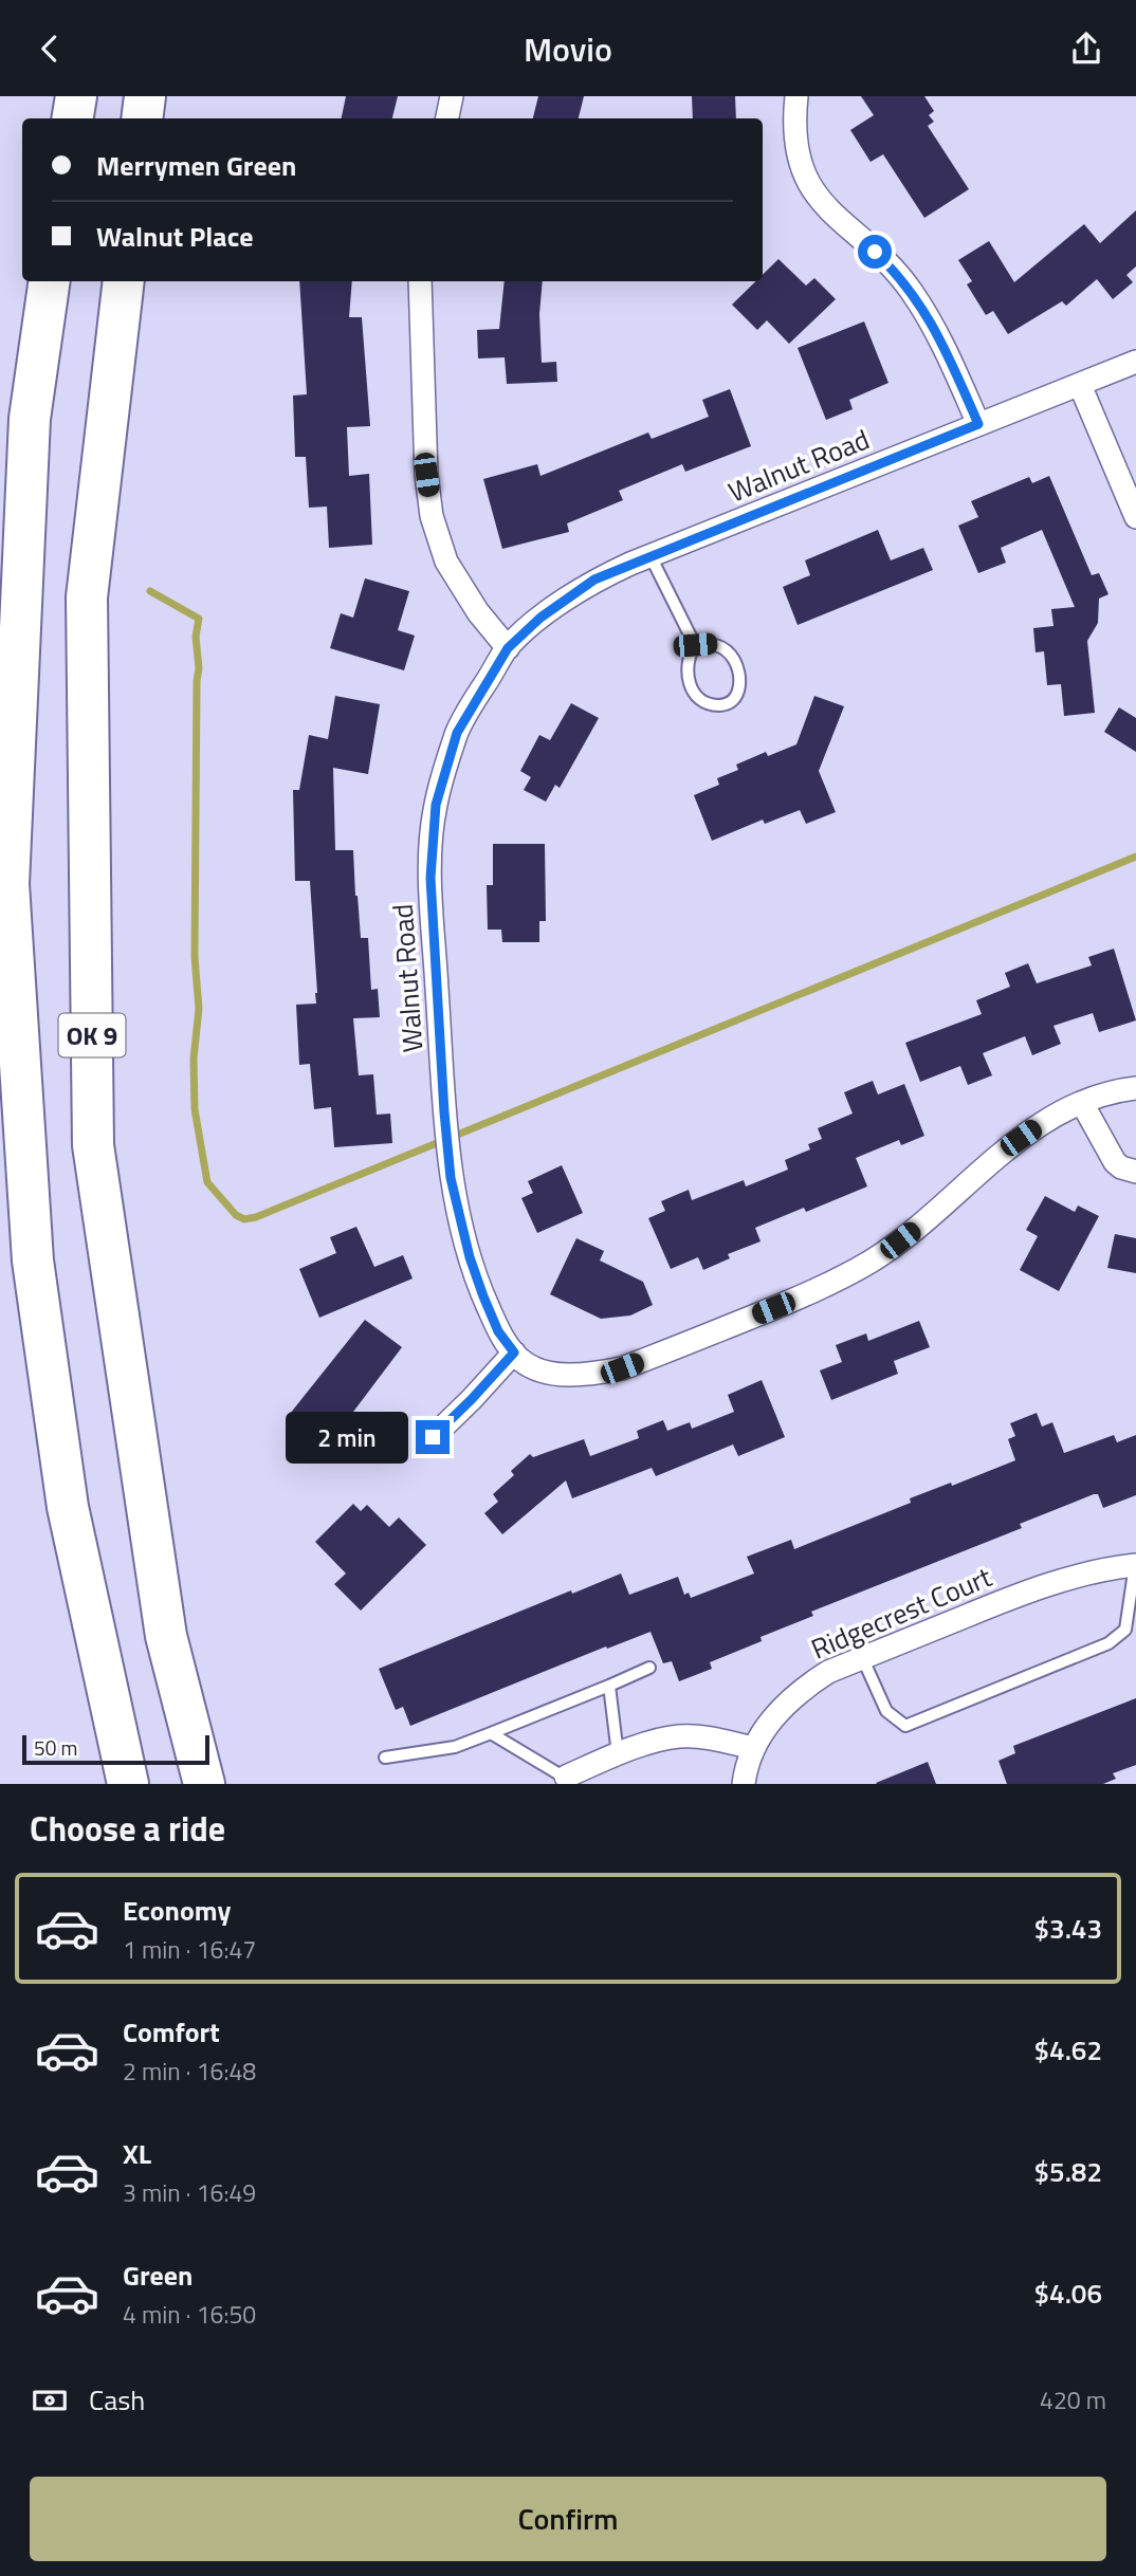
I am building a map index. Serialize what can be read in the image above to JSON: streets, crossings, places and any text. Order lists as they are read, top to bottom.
{
  "streets": {
    "highway": ["OK 9"],
    "street": ["Walnut Road", "Ridgecrest Court"]
  },
  "scale_bar": "50 m",
  "page": {
    "header": "Movio",
    "banner": ["Merrymen Green", "Walnut Place"],
    "bubble": "2 min",
    "scale": "50 m",
    "heading": "Choose a ride",
    "list": [
      {
        "name": "Economy",
        "note": "1 min · 16:47",
        "value": "$3.43"
      },
      {
        "name": "Comfort",
        "note": "2 min · 16:48",
        "value": "$4.62"
      },
      {
        "name": "XL",
        "note": "3 min · 16:49",
        "value": "$5.82"
      },
      {
        "name": "Green",
        "note": "4 min · 16:50",
        "value": "$4.06"
      }
    ],
    "pay": ["Cash", "420 m"],
    "buttons": "Confirm"
  }
}
